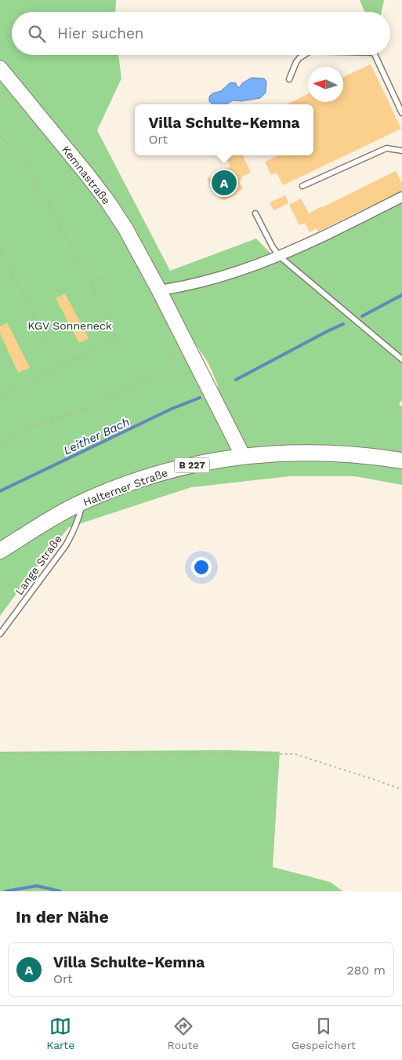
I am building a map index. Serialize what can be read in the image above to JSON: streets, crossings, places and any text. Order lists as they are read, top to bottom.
{
  "streets": {
    "main road": ["B 227", "Halterner Straße"],
    "street": ["Kemnastraße"],
    "lane": ["Lange Straße"]
  },
  "crossings": [
    ["Kemnastraße", "Halterner Straße"],
    ["Halterner Straße", "Lange Straße"]
  ],
  "water": ["Leither Bach"],
  "parks": ["KGV Sonneneck"],
  "north": "left",
  "page": {
    "search": "Hier suchen",
    "popup": ["Villa Schulte-Kemna", "Ort"],
    "pins": "A",
    "heading": "In der Nähe",
    "list": [
      {
        "mark": "A",
        "name": "Villa Schulte-Kemna",
        "note": "Ort",
        "value": "280 m"
      }
    ],
    "nav": ["Karte", "Route", "Gespeichert"]
  }
}
